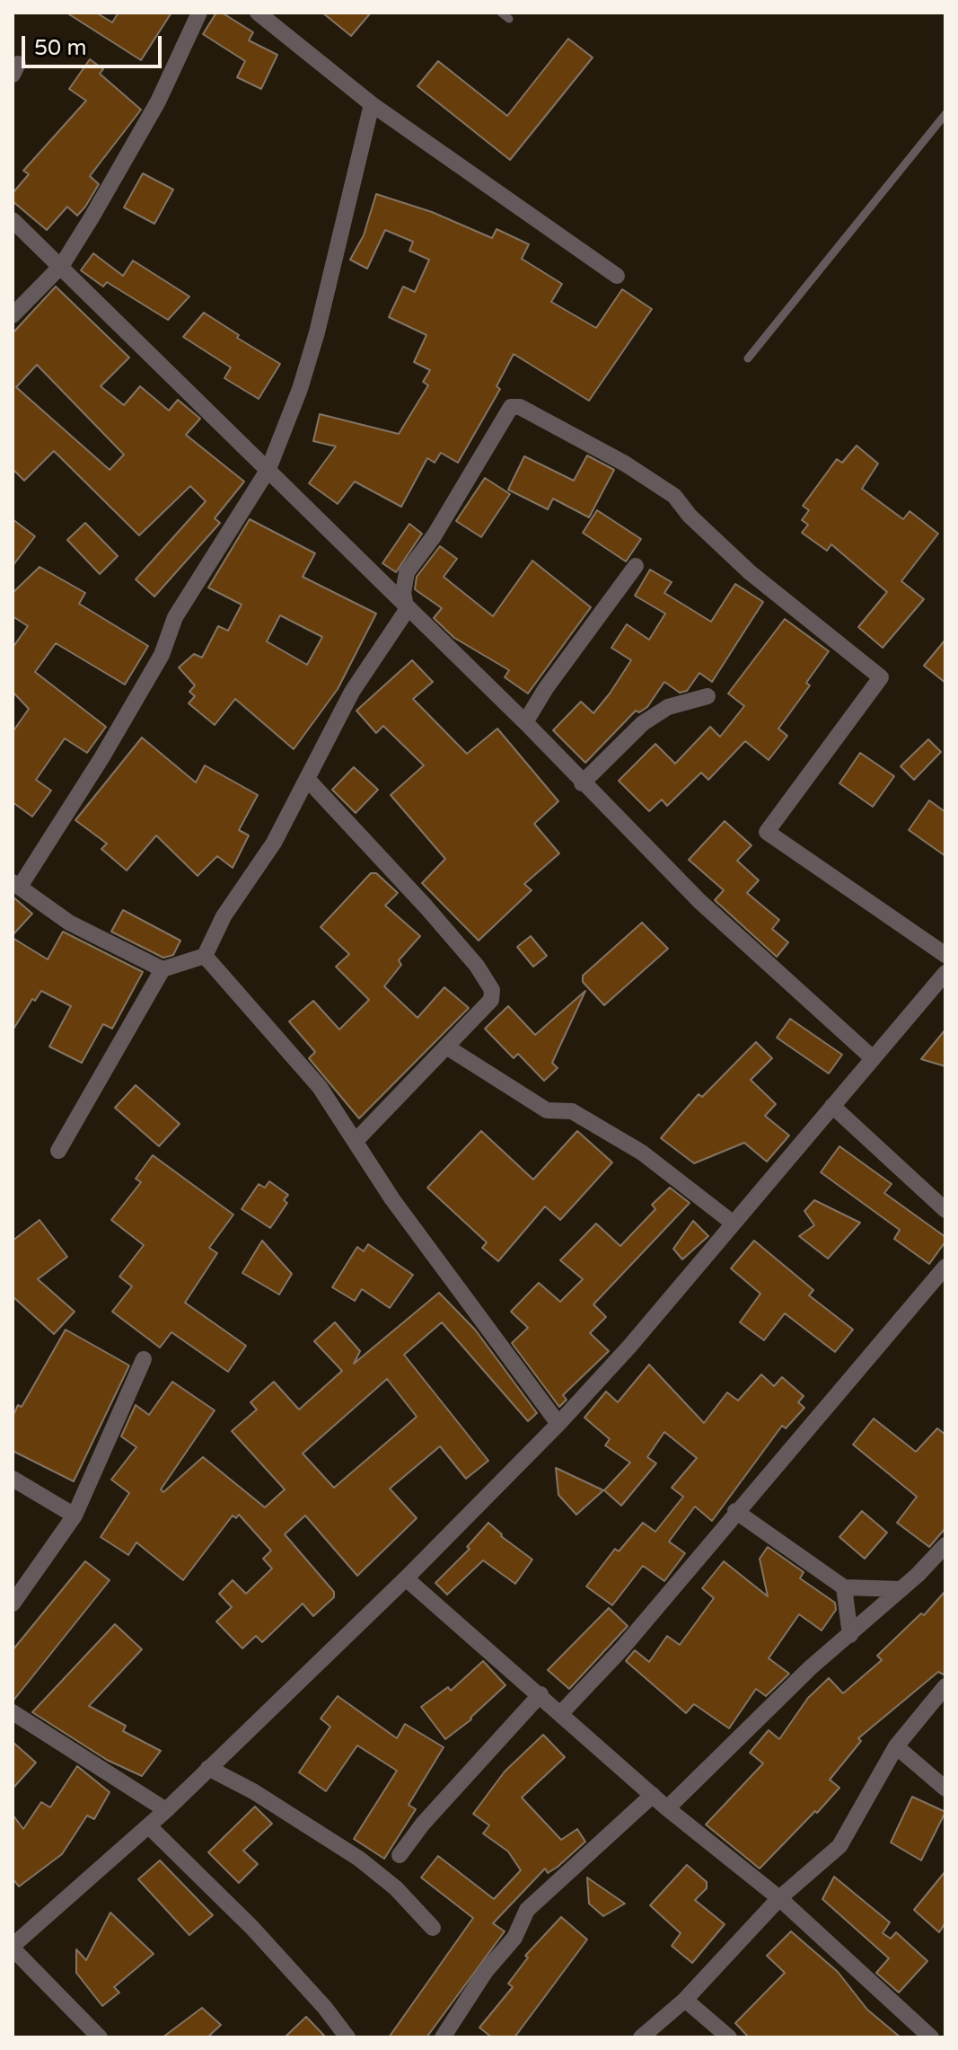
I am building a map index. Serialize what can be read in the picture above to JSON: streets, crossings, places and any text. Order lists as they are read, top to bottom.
{
  "scale_bar": "50 m"
}
